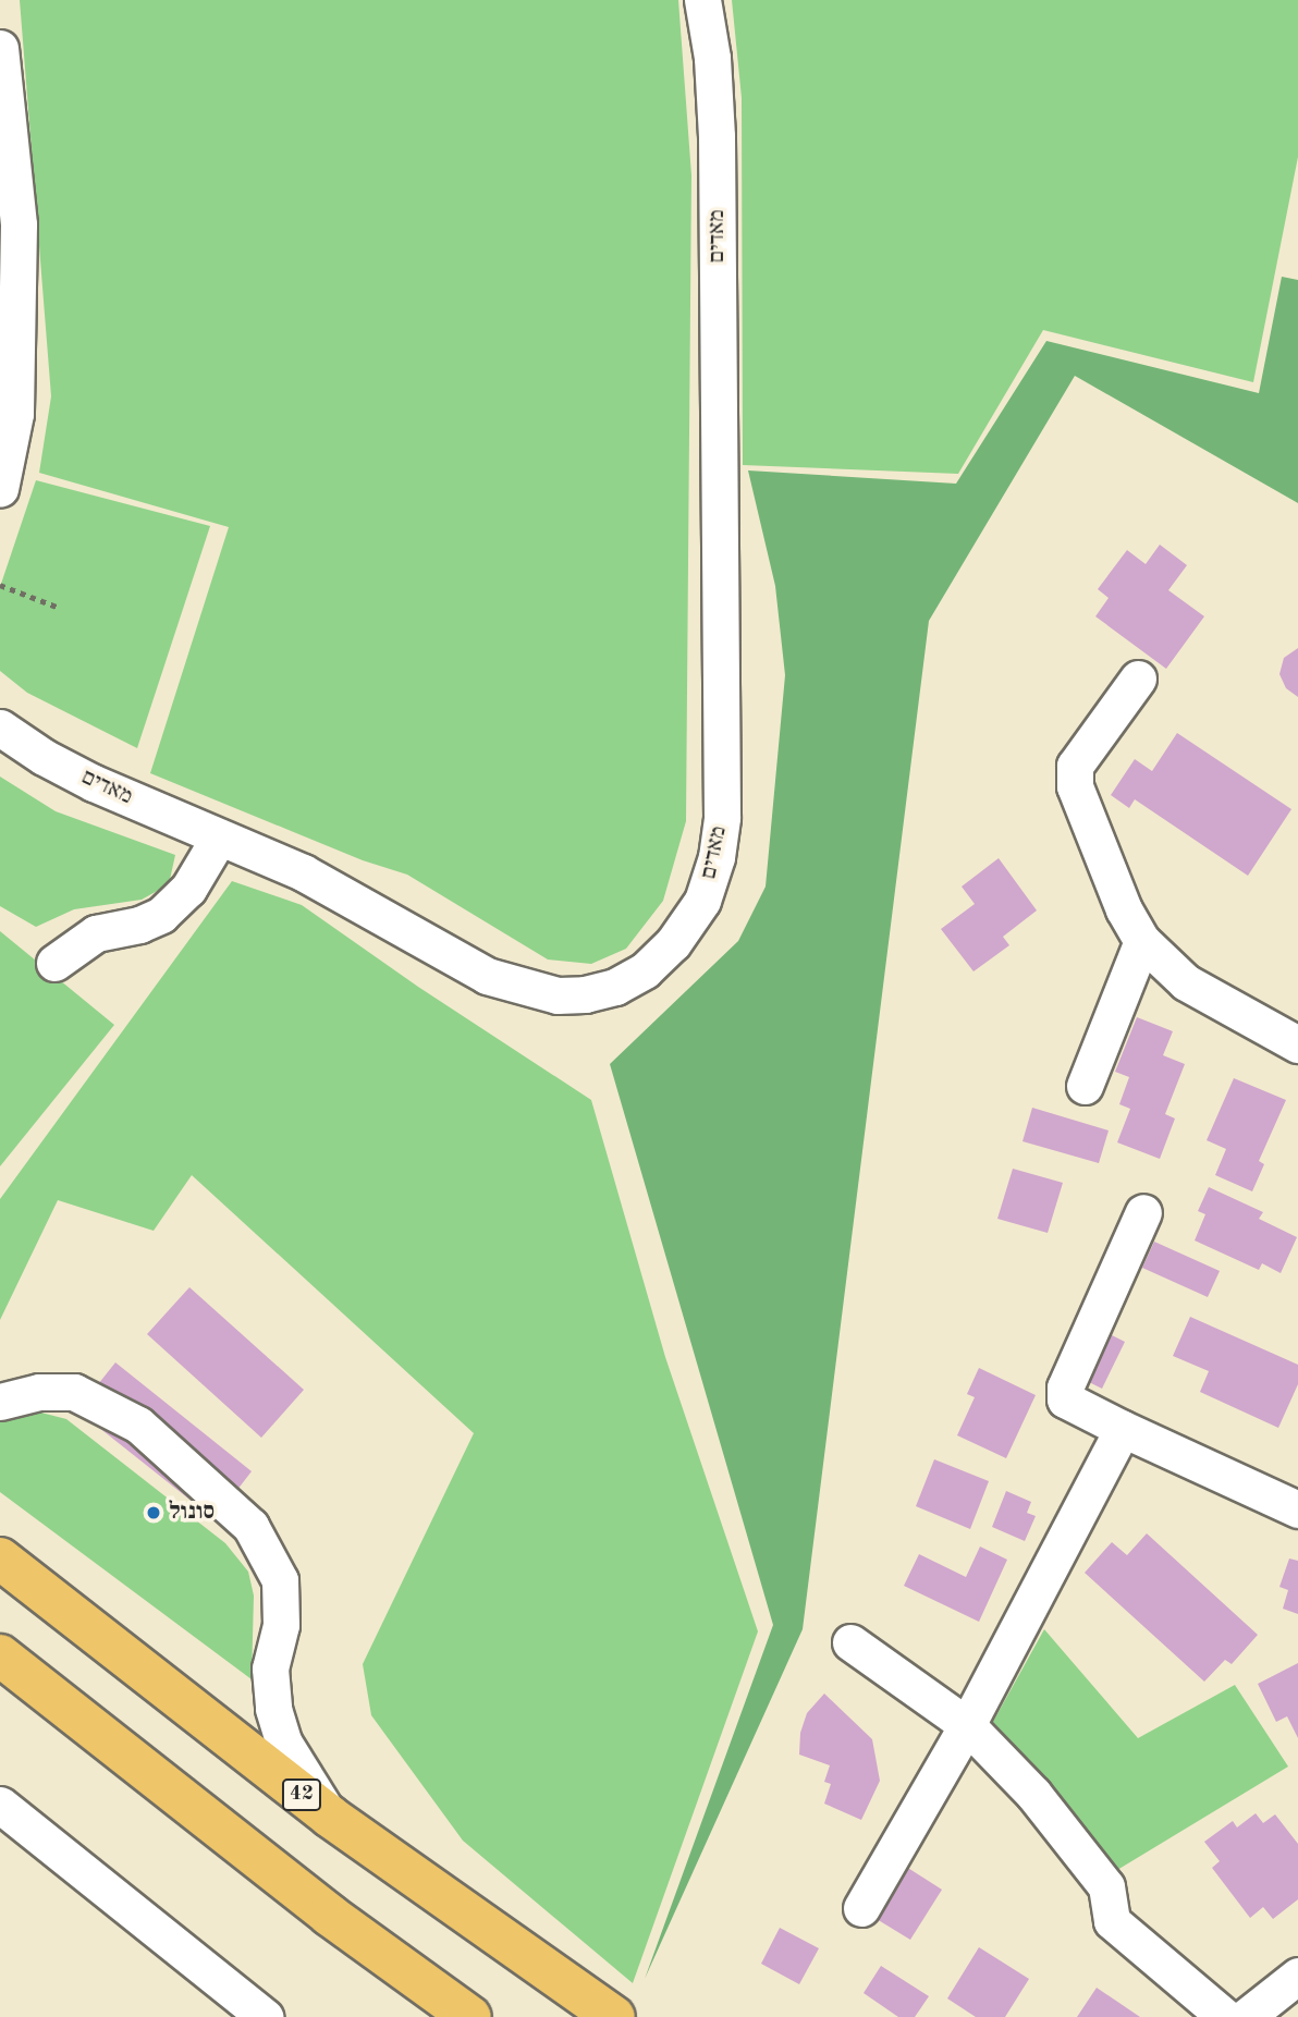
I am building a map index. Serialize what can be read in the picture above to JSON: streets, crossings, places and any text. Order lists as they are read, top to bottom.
{
  "streets": {
    "highway": ["42"],
    "street": ["מאדים"]
  },
  "places": ["סונול"]
}
